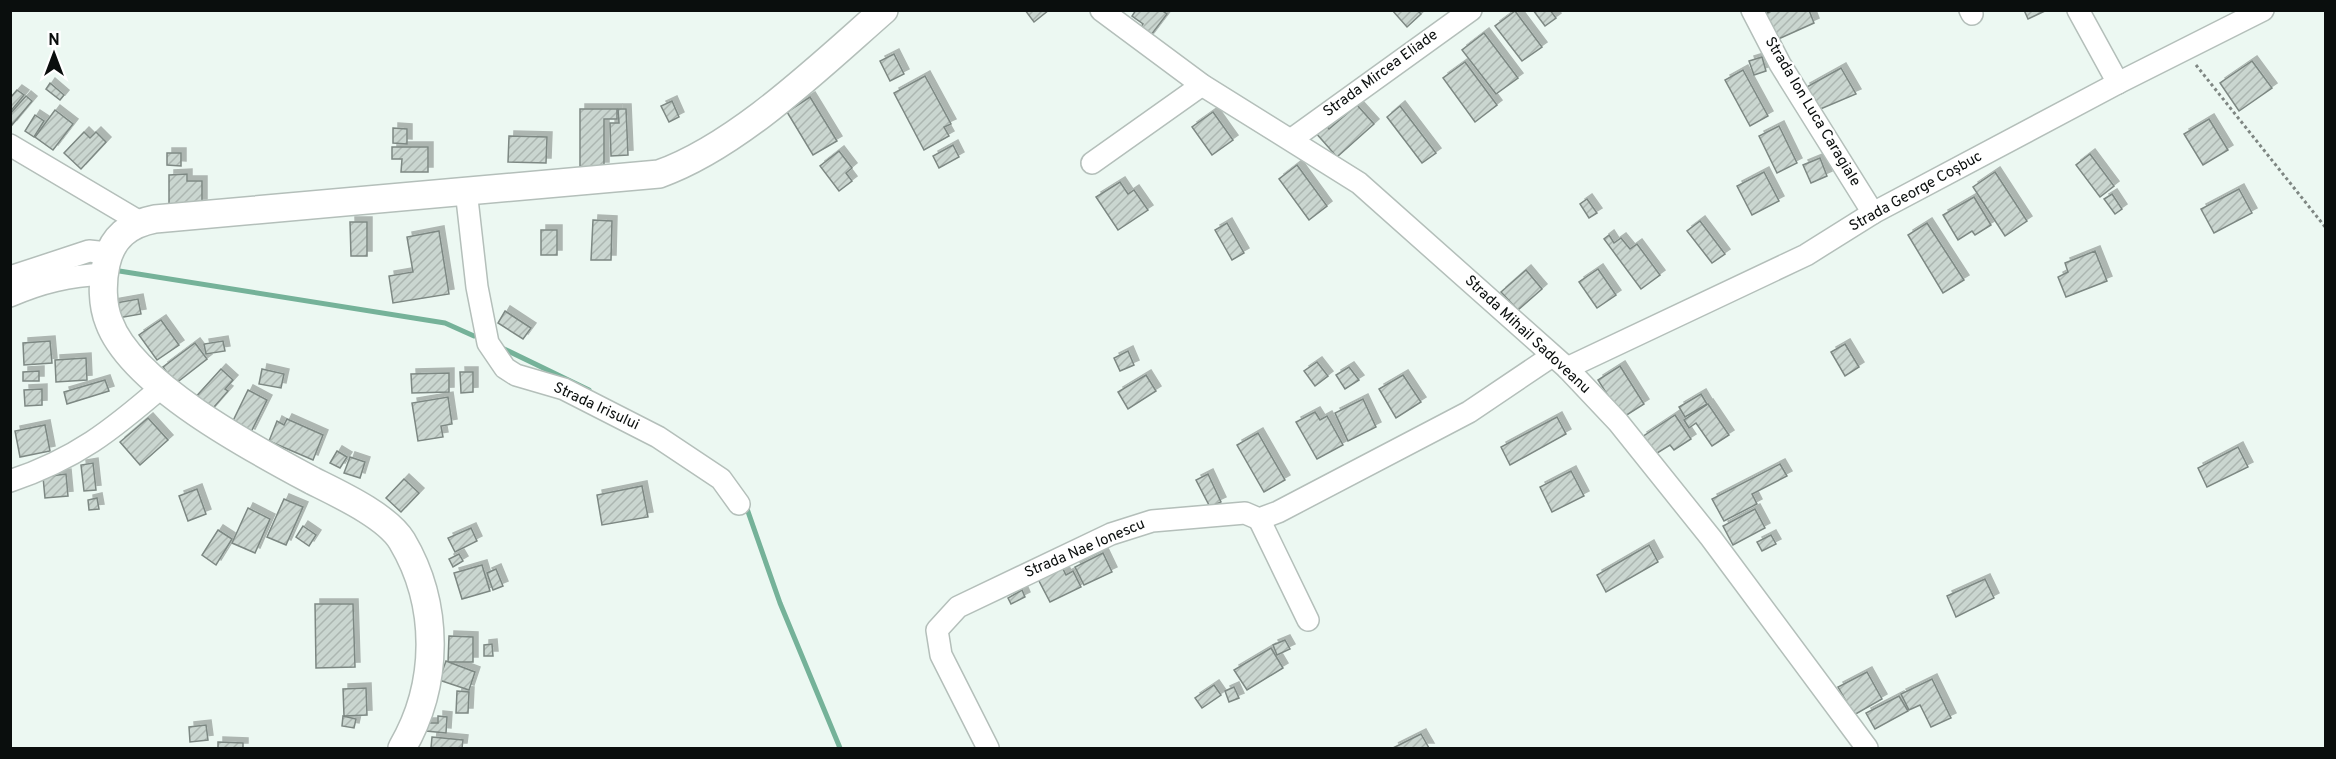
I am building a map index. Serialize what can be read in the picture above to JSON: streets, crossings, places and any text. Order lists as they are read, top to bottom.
{
  "streets": {
    "street": [
      "Strada Mircea Eliade",
      "Strada Ion Luca Caragiale",
      "Strada George Coșbuc",
      "Strada Mihail Sadoveanu",
      "Strada Irisului",
      "Strada Nae Ionescu"
    ]
  },
  "crossings": [
    ["Strada Mircea Eliade", "Strada Mihail Sadoveanu"],
    ["Strada Ion Luca Caragiale", "Strada George Coșbuc"],
    ["Strada George Coșbuc", "Strada Mihail Sadoveanu"]
  ],
  "north": "top"
}
